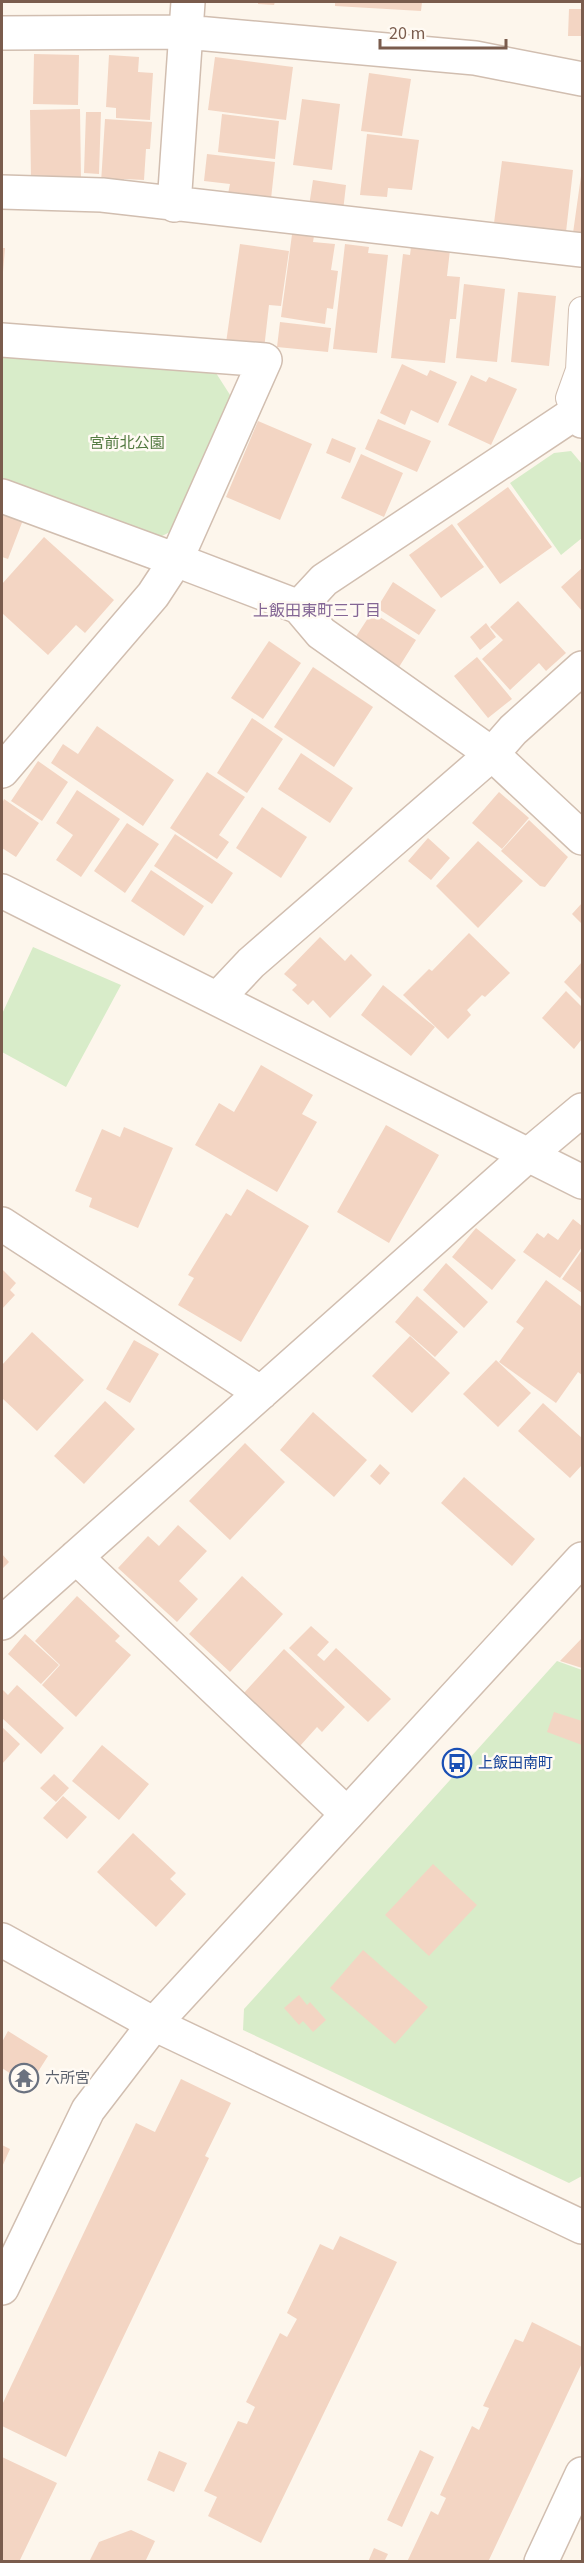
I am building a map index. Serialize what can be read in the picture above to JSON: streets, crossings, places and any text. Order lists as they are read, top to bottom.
{
  "districts": ["上飯田東町三丁目"],
  "parks": ["宮前北公園"],
  "places": {
    "bus stop": ["上飯田南町"],
    "temple": ["六所宮"]
  },
  "scale_bar": "20 m"
}
